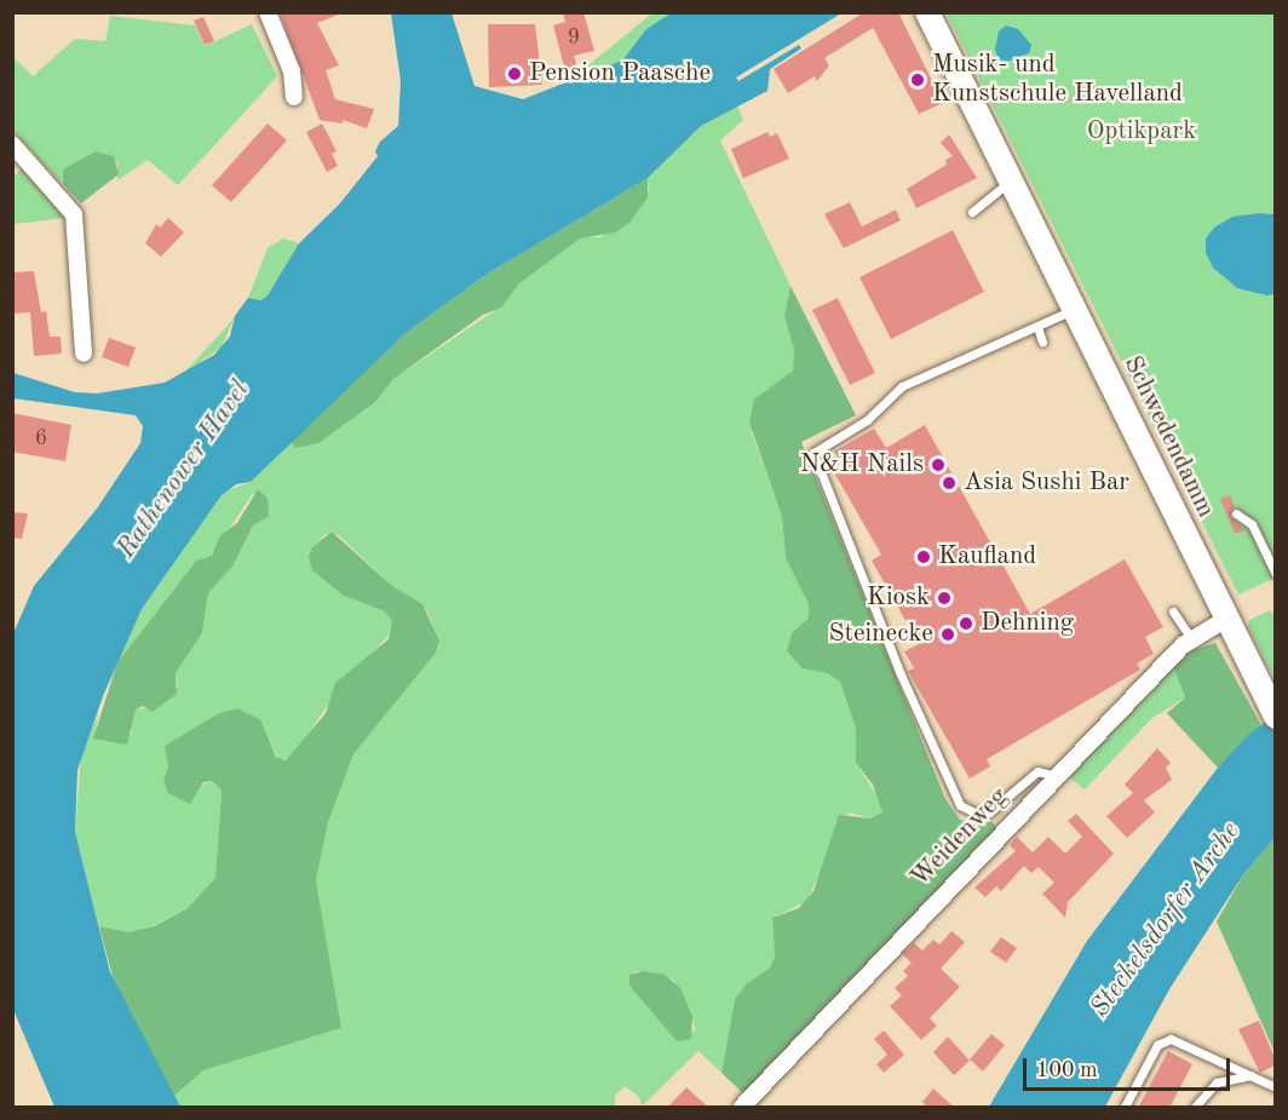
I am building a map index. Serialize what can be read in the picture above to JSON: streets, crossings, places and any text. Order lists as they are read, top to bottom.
{
  "streets": {
    "main road": ["Schwedendamm"],
    "street": ["Weidenweg"]
  },
  "crossings": [
    ["Schwedendamm", "Weidenweg"]
  ],
  "water": ["Rathenower Havel", "Steckelsdorfer Arche"],
  "parks": ["Optikpark"],
  "places": [
    "Pension Paasche",
    "Musik- und Kunstschule Havelland",
    "N&H Nails",
    "Asia Sushi Bar",
    "Kaufland",
    "Kiosk",
    "Dehning",
    "Steinecke"
  ],
  "house_numbers": ["9", "6"],
  "scale_bar": "100 m"
}
